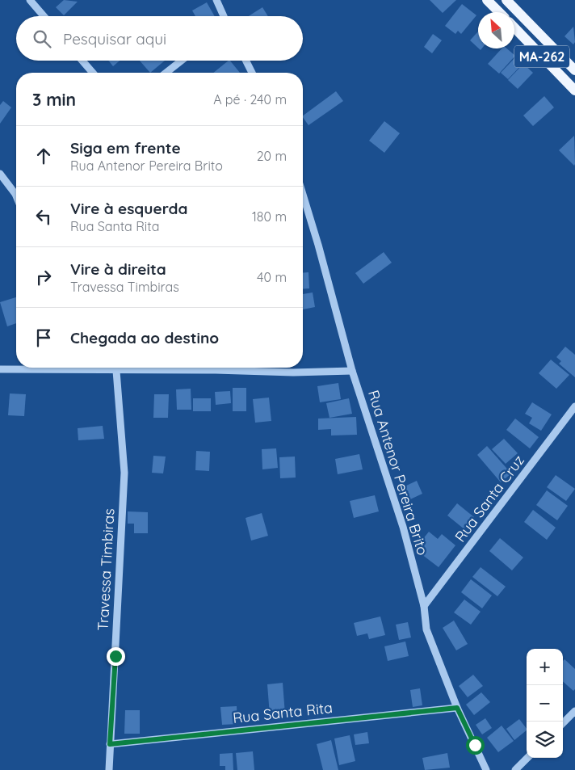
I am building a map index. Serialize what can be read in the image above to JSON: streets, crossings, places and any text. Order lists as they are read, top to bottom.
{
  "streets": {
    "main road": ["MA-262"],
    "street": [
      "Rua Antenor Pereira Brito",
      "Rua Santa Cruz",
      "Travessa Timbiras",
      "Rua Santa Rita"
    ]
  },
  "crossings": [
    ["Rua Antenor Pereira Brito", "Rua Santa Cruz"],
    ["Rua Antenor Pereira Brito", "Rua Santa Rita"],
    ["Travessa Timbiras", "Rua Santa Rita"]
  ],
  "north": "top left",
  "page": {
    "search": "Pesquisar aqui",
    "heading": ["3 min", "A pé · 240 m"],
    "list": [
      ["Siga em frente", "Rua Antenor Pereira Brito", "20 m"],
      ["Vire à esquerda", "Rua Santa Rita", "180 m"],
      ["Vire à direita", "Travessa Timbiras", "40 m"],
      "Chegada ao destino"
    ],
    "map_buttons": ["+", "−"]
  }
}
